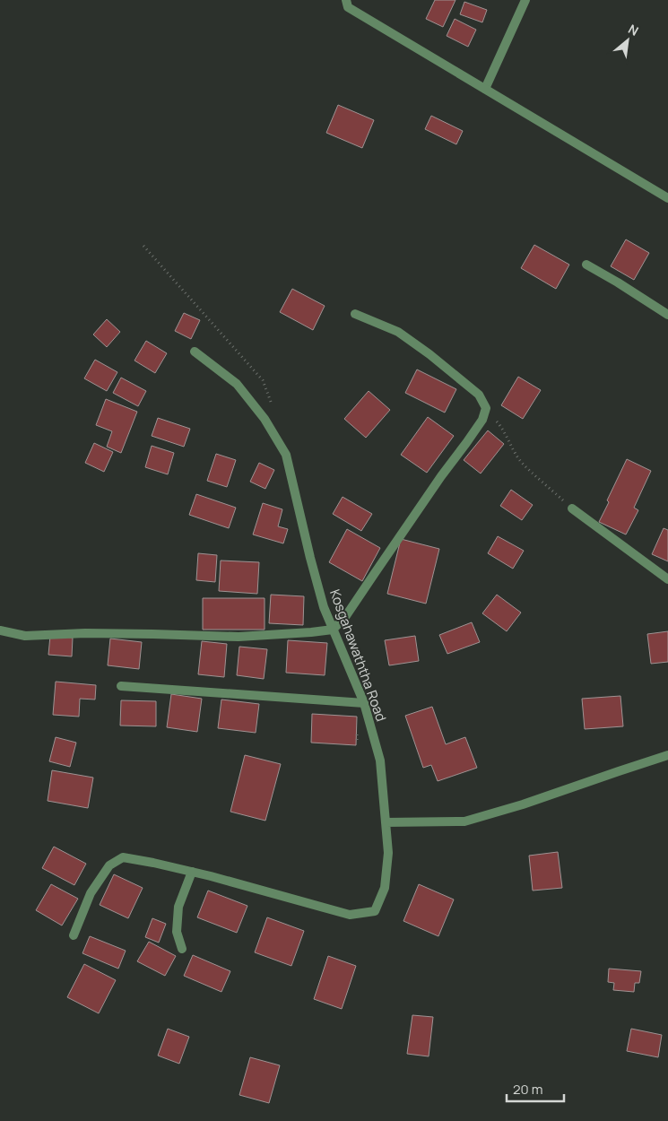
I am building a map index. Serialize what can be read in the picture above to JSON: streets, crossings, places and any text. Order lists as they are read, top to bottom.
{
  "streets": {
    "street": ["Kosgahawaththa Road"]
  },
  "scale_bar": "20 m",
  "north": "top right"
}
